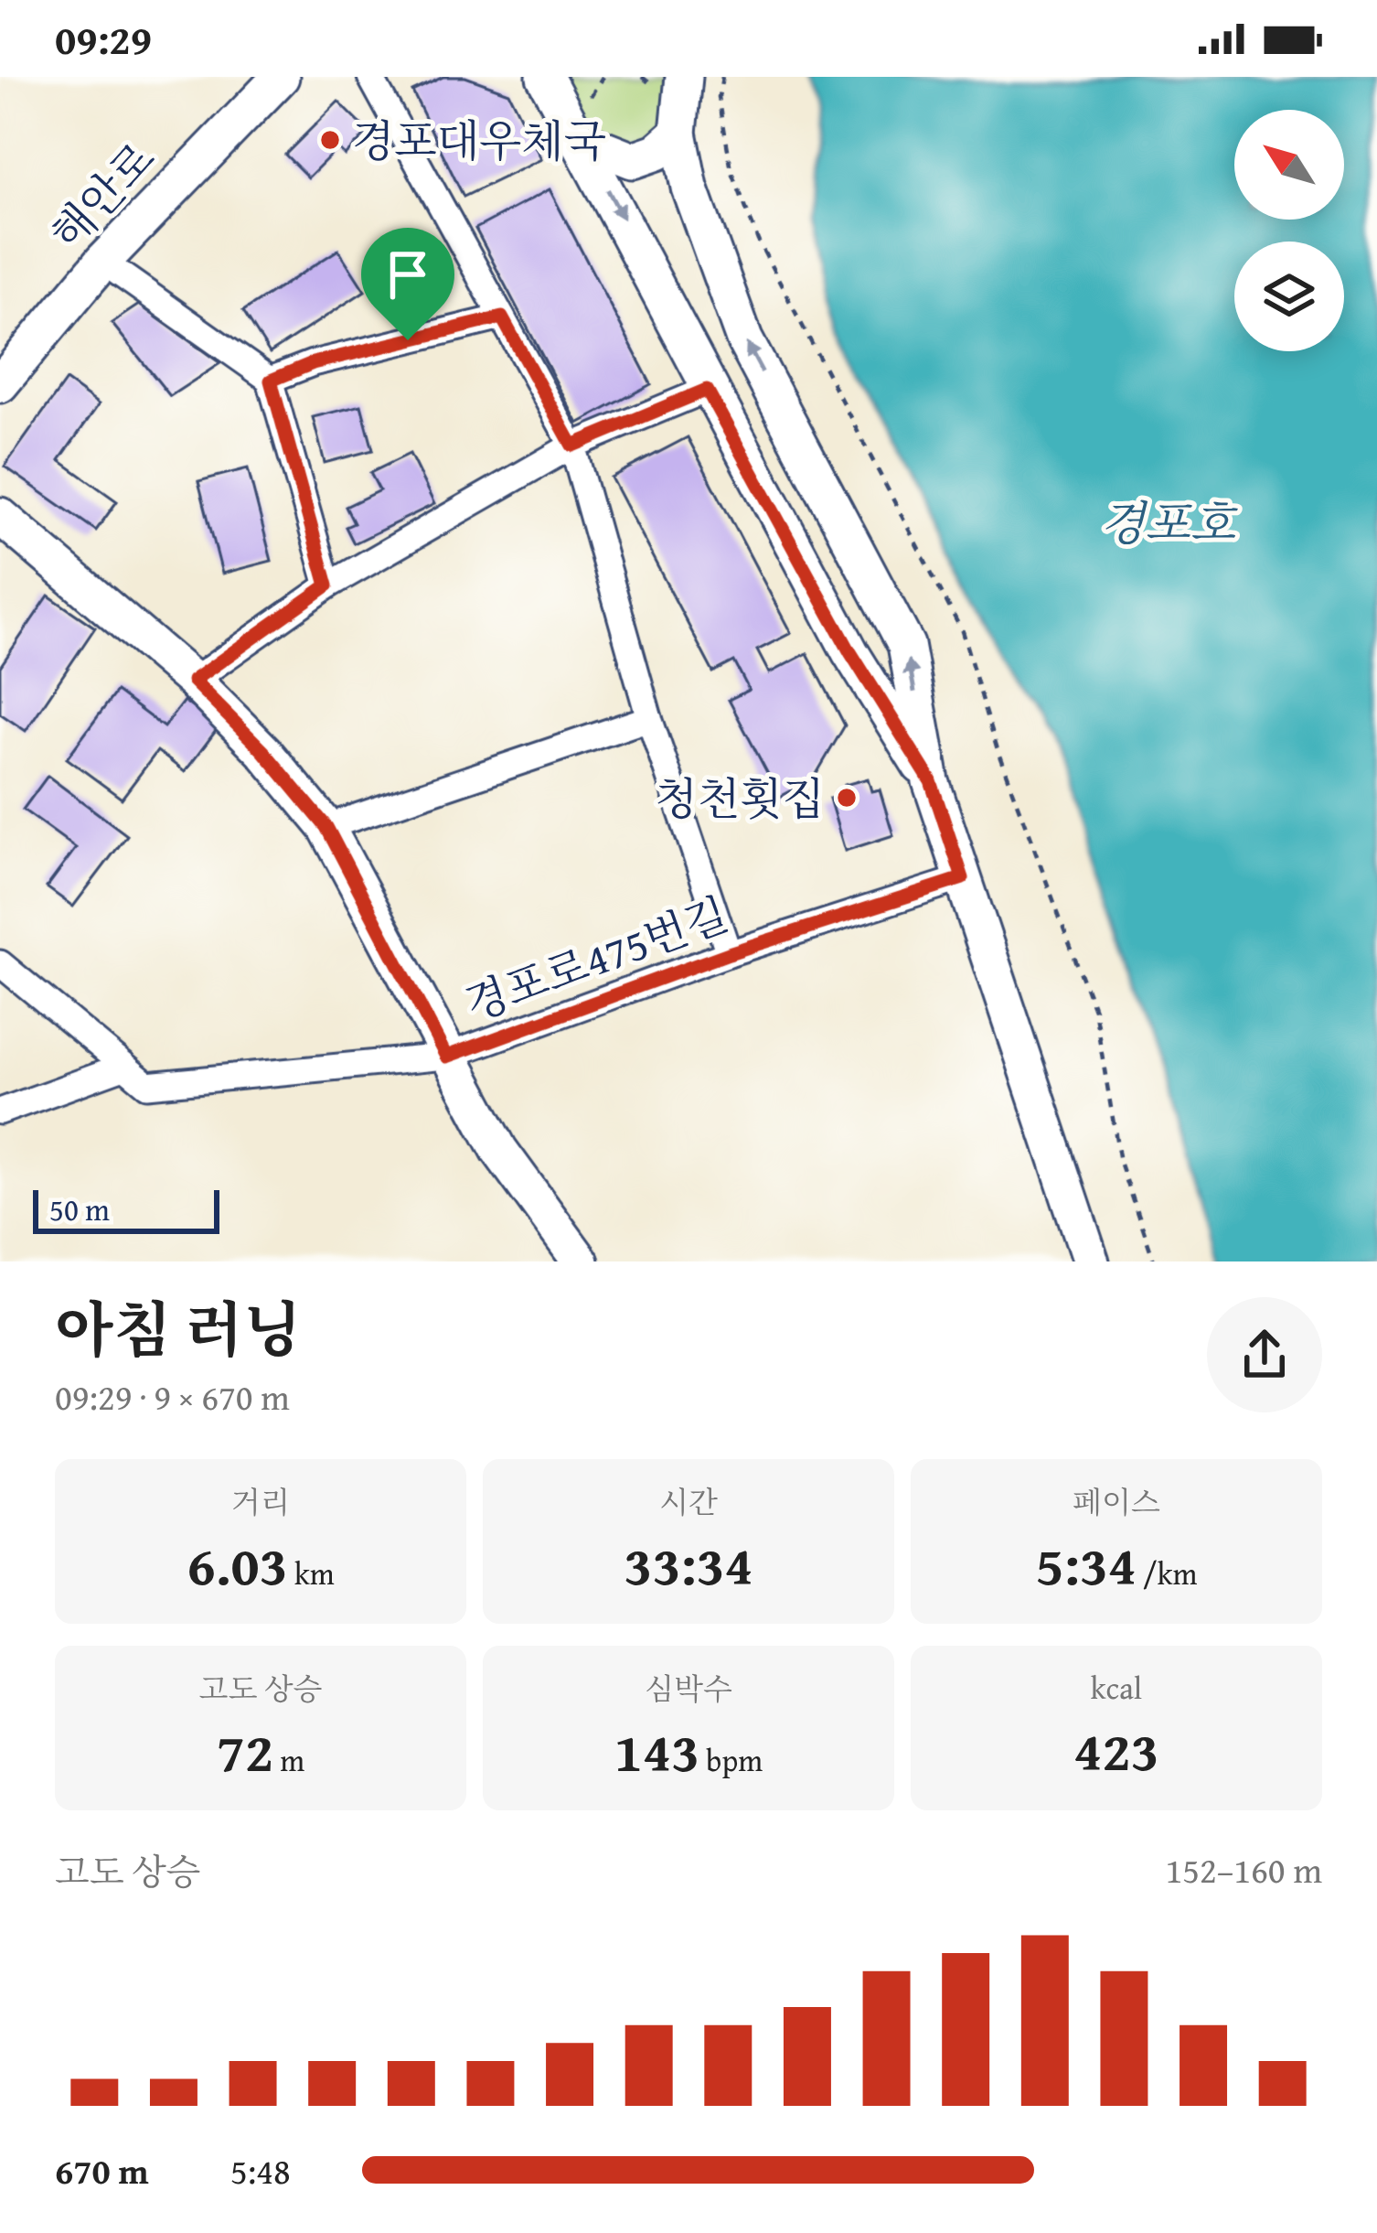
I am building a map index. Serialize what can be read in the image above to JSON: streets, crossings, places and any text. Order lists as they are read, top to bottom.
{
  "streets": {
    "street": ["해안로", "경포로475번길"]
  },
  "water": ["경포호"],
  "places": ["경포대우체국", "청천횟집"],
  "scale_bar": "50 m",
  "north": "top left",
  "page": {
    "status": "09:29",
    "scale": "50 m",
    "heading": ["아침 러닝", "09:29 · 9 × 670 m"],
    "stats": [
      ["거리", "6.03 km"],
      ["시간", "33:34"],
      ["페이스", "5:34 /km"],
      ["고도 상승", "72 m"],
      ["심박수", "143 bpm"],
      ["kcal", "423"]
    ],
    "chart": ["고도 상승", "152–160 m"],
    "list": [
      {
        "name": "670 m",
        "note": "5:48"
      }
    ]
  }
}
